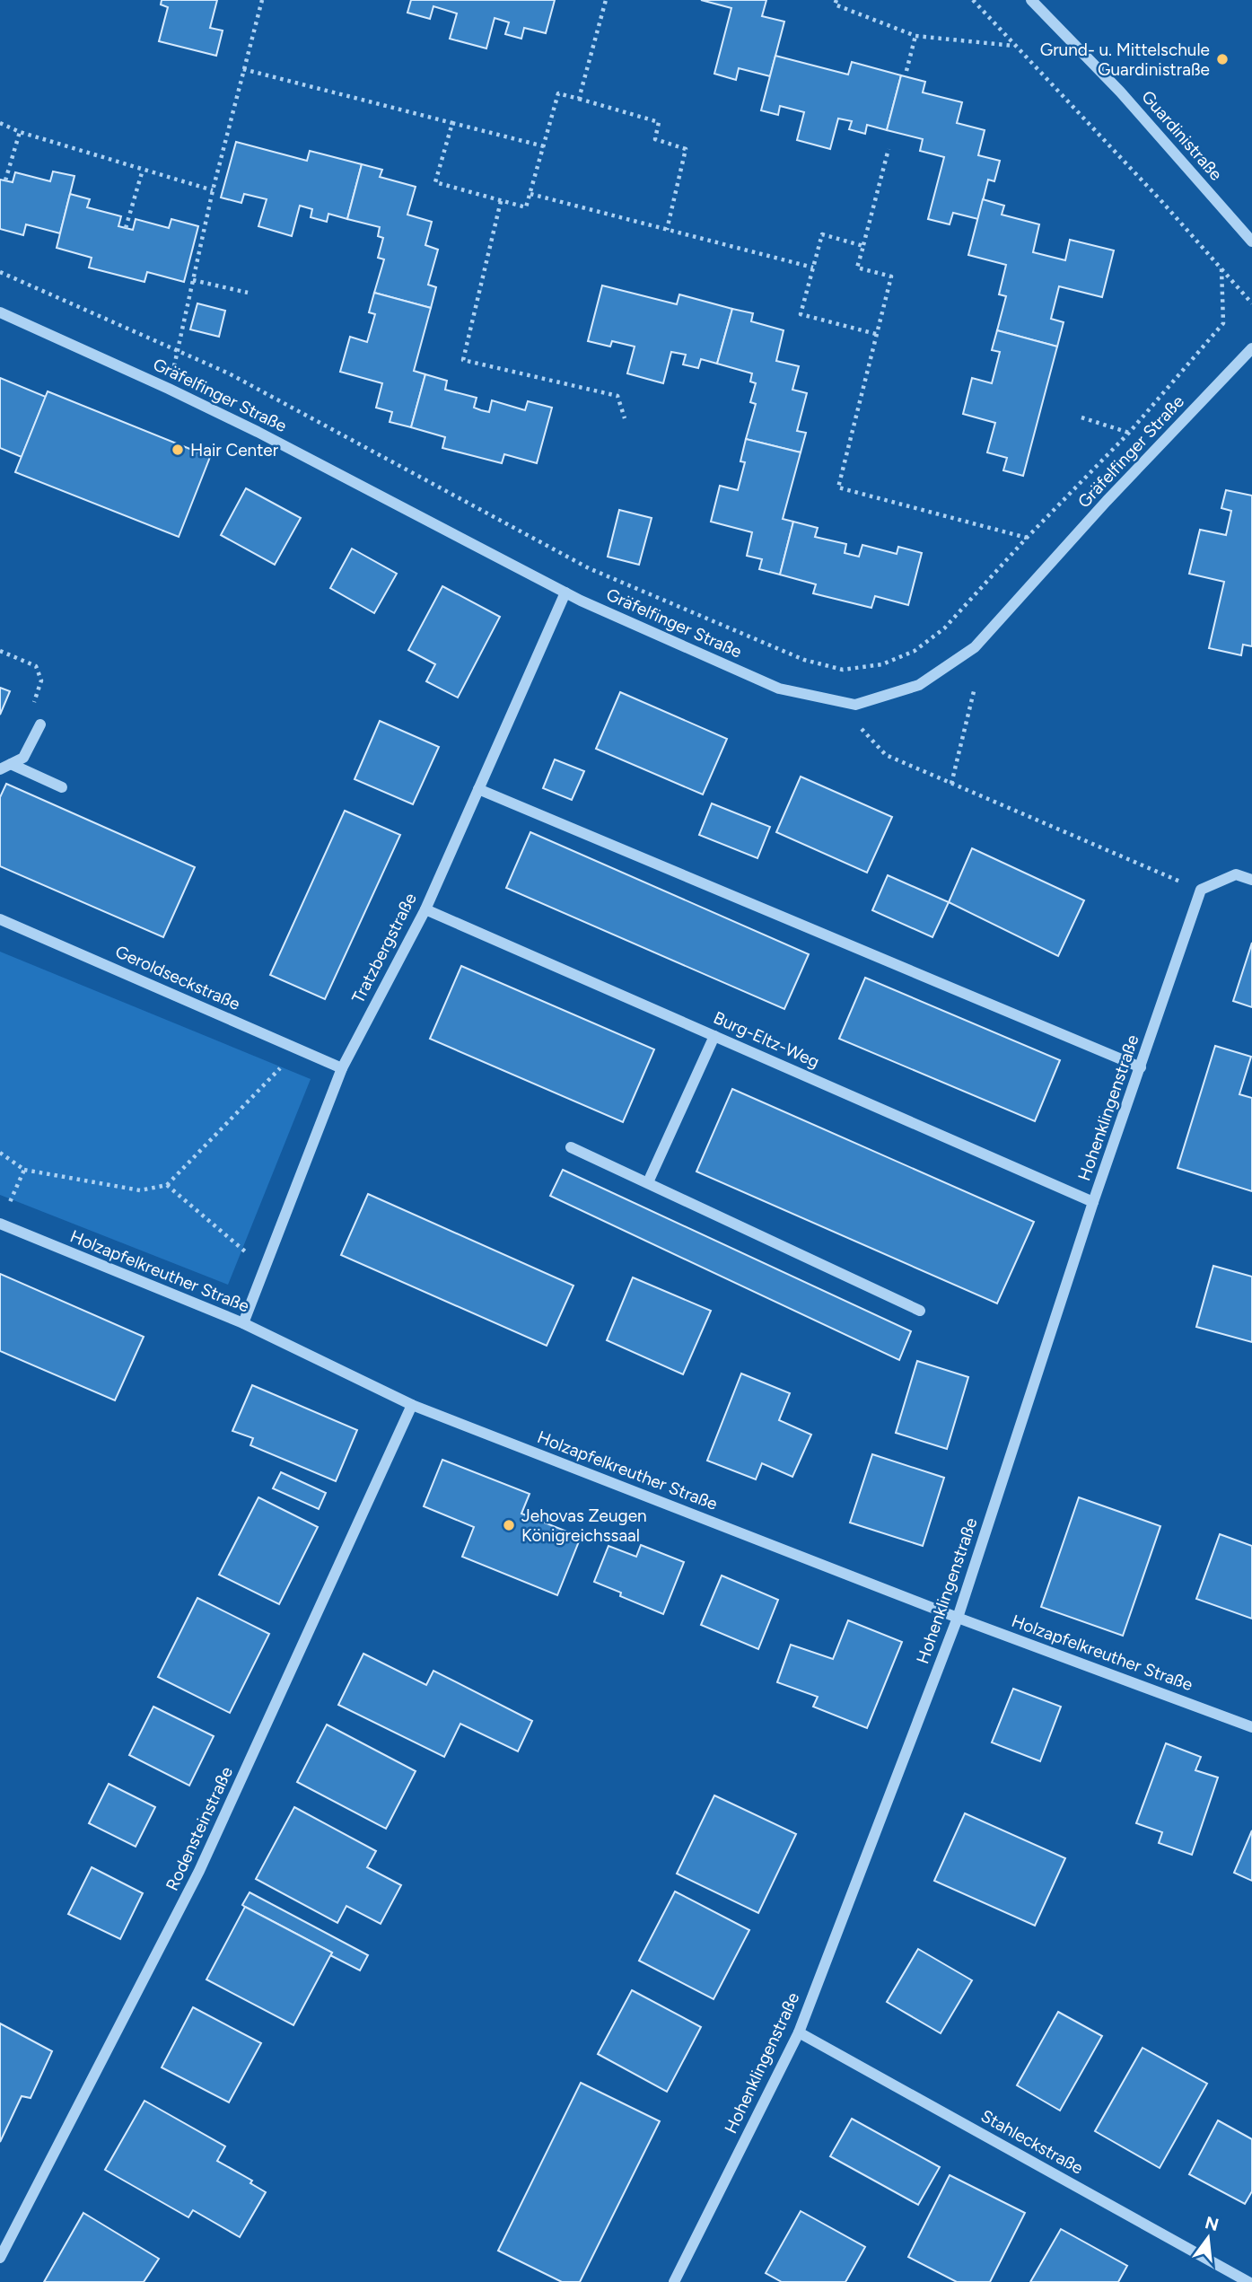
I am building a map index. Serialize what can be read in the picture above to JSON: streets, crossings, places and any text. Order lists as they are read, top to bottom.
{
  "streets": {
    "street": [
      "Guardinistraße",
      "Gräfelfinger Straße",
      "Tratzbergstraße",
      "Geroldseckstraße",
      "Burg-Eltz-Weg",
      "Hohenklingenstraße",
      "Holzapfelkreuther Straße",
      "Rodensteinstraße",
      "Stahleckstraße"
    ]
  },
  "crossings": [
    ["Gräfelfinger Straße", "Tratzbergstraße"],
    ["Tratzbergstraße", "Geroldseckstraße"],
    ["Tratzbergstraße", "Burg-Eltz-Weg"],
    ["Tratzbergstraße", "Holzapfelkreuther Straße"],
    ["Burg-Eltz-Weg", "Hohenklingenstraße"],
    ["Hohenklingenstraße", "Holzapfelkreuther Straße"],
    ["Hohenklingenstraße", "Stahleckstraße"],
    ["Holzapfelkreuther Straße", "Rodensteinstraße"]
  ],
  "places": ["Grund- u. Mittelschule Guardinistraße", "Hair Center", "Jehovas Zeugen Königreichssaal"],
  "north": "top"
}
